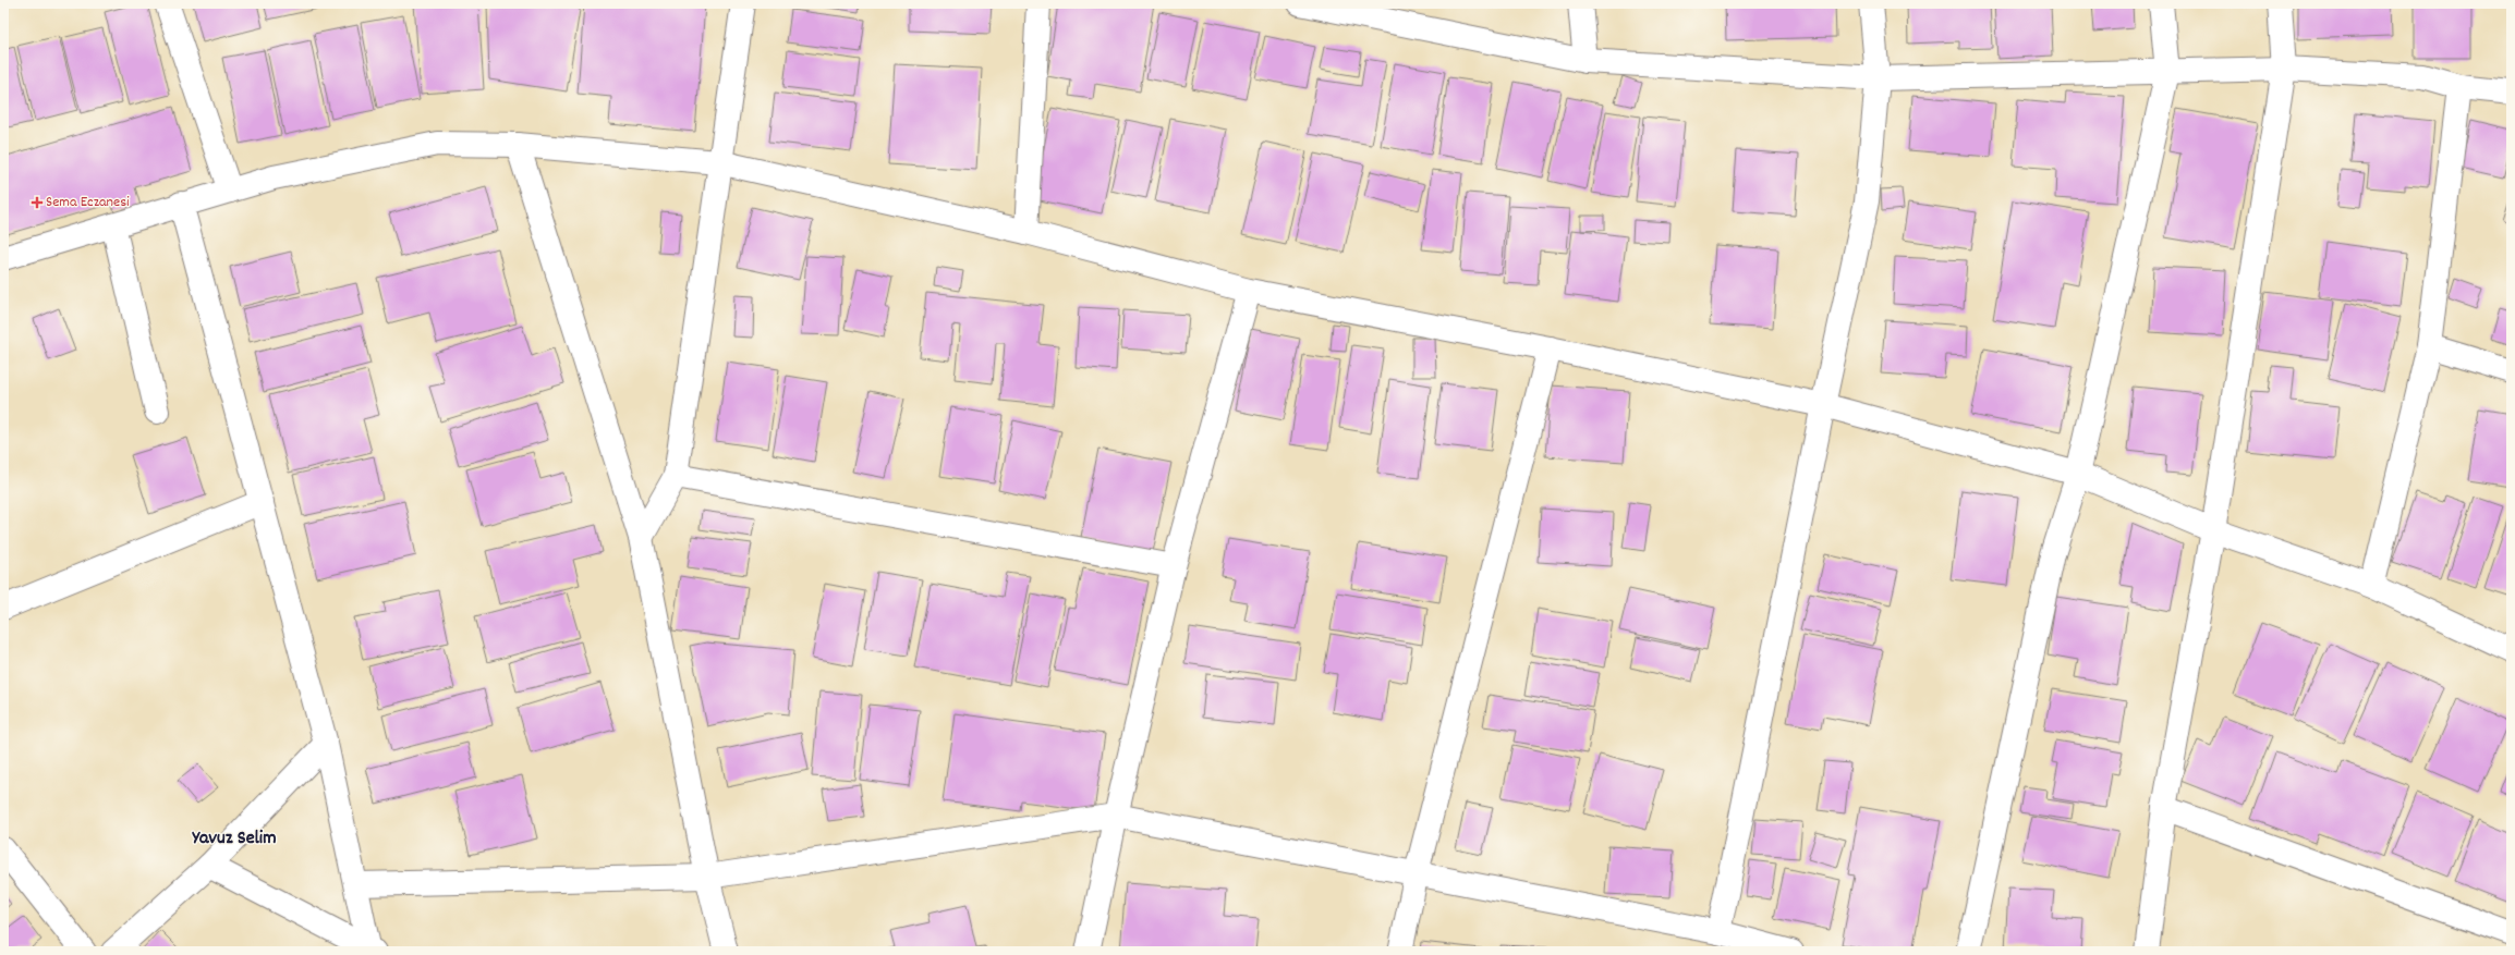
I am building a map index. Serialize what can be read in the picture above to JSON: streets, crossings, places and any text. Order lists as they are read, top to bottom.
{
  "districts": ["Yavuz Selim"],
  "places": {
    "health": ["Sema Eczanesi"]
  }
}
